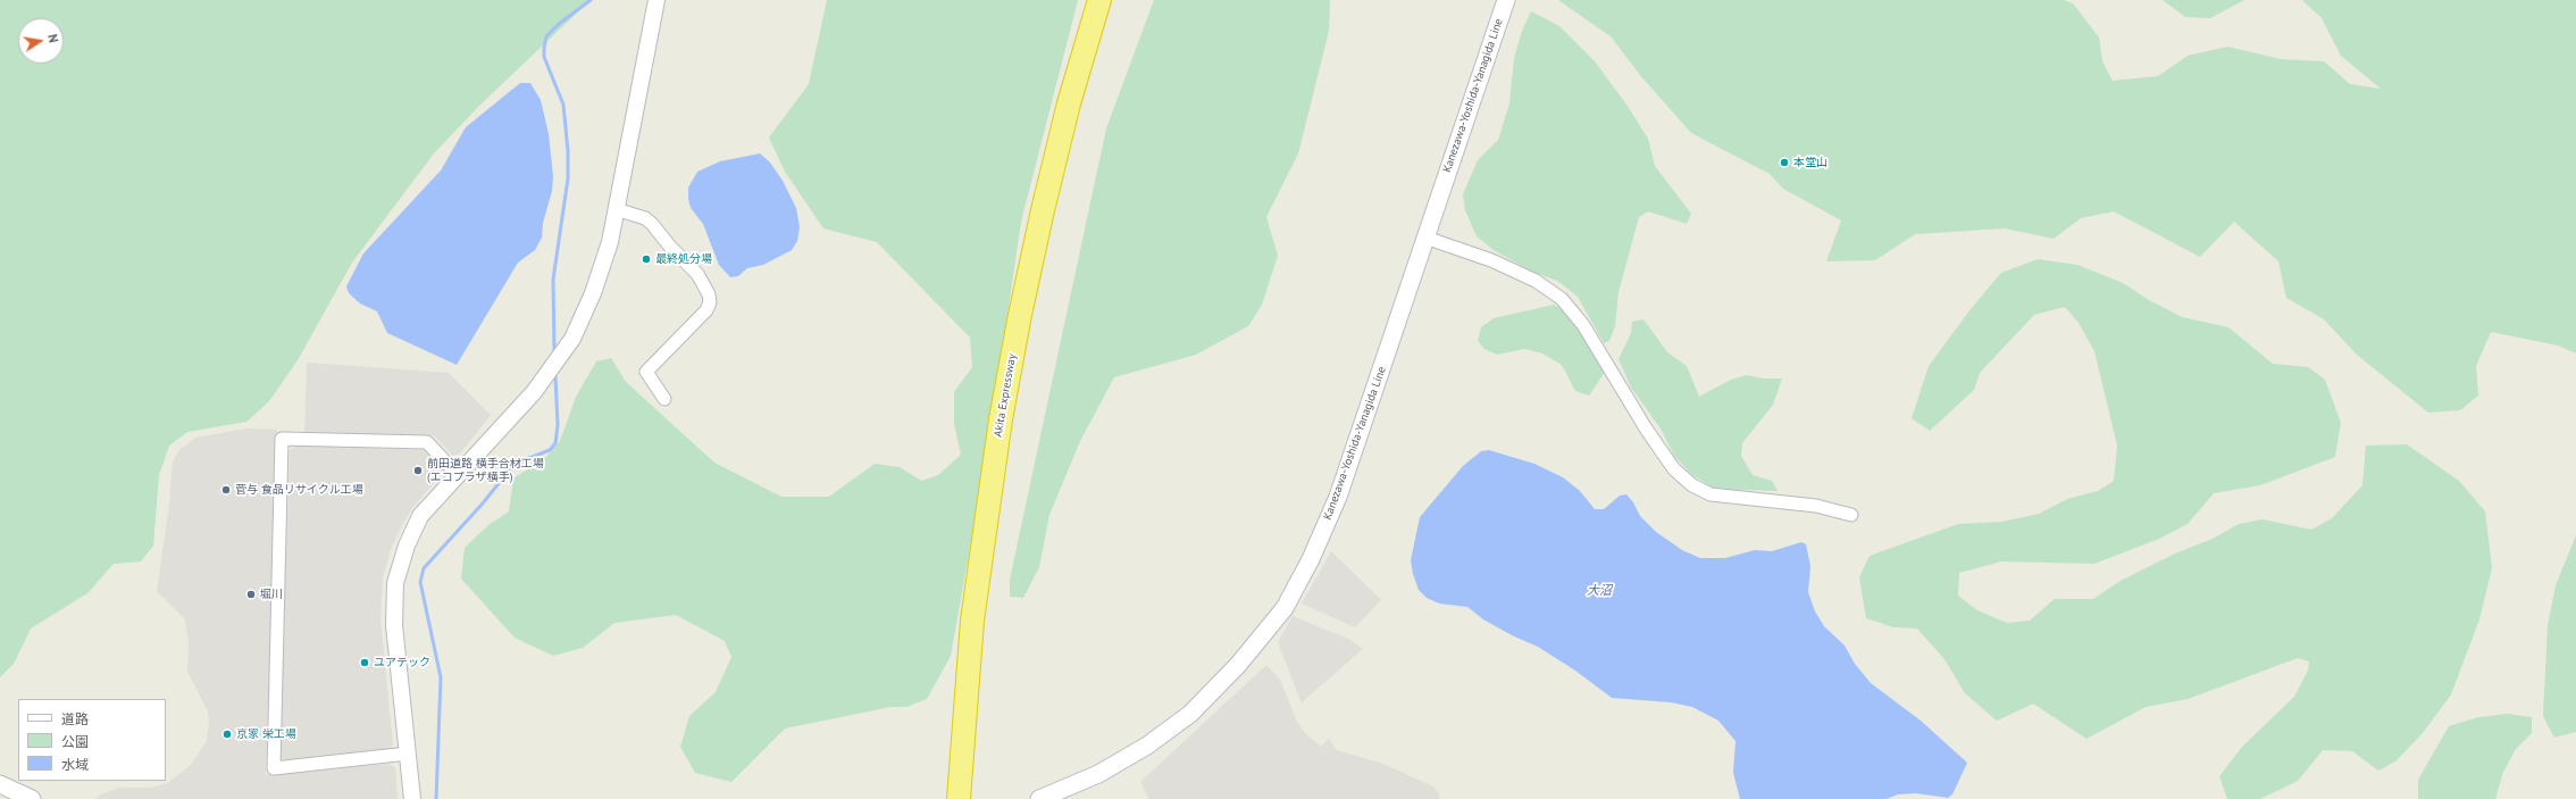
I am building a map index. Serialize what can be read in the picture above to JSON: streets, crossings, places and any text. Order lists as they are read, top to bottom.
{
  "streets": {
    "highway": ["Akita Expressway"],
    "main road": ["Kanezawa-Yoshida-Yanagida Line"]
  },
  "water": ["大沼"],
  "places": [
    "本堂山",
    "最終処分場",
    "前田道路 横手合材工場 (エコプラザ横手)",
    "菅与 食品リサイクル工場",
    "堀川",
    "ユアテック",
    "京家 栄工場"
  ],
  "legend": ["道路", "公園", "水域"],
  "north": "right"
}
